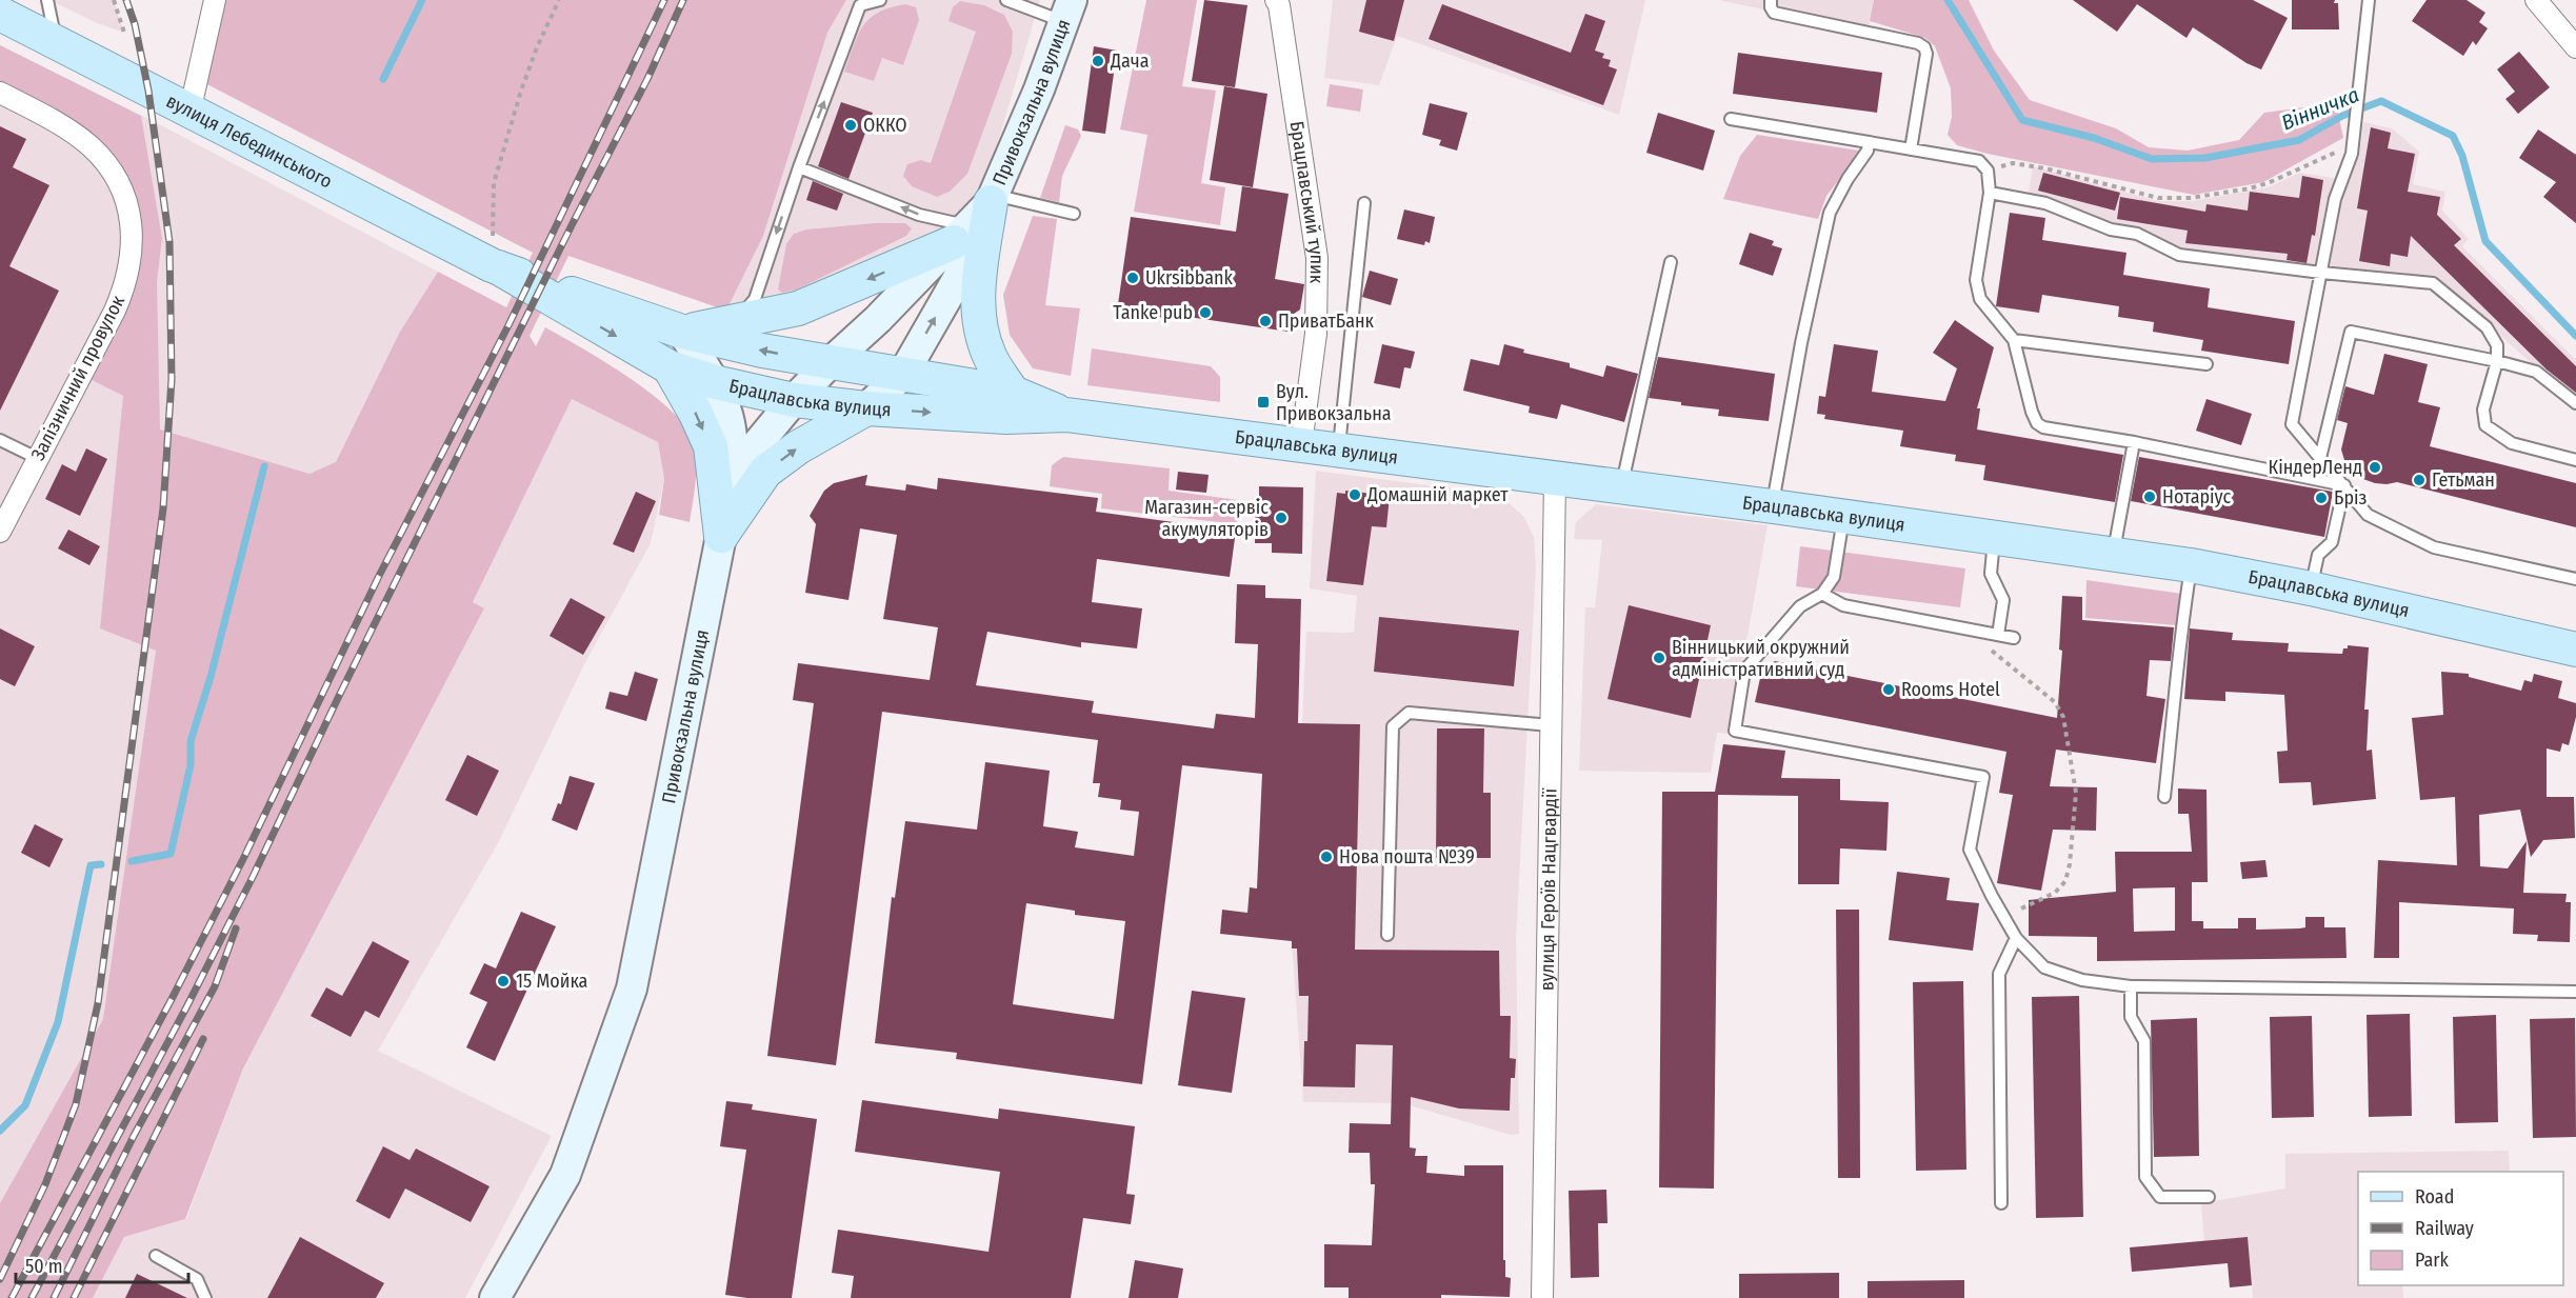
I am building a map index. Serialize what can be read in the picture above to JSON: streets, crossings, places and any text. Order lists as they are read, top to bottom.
{
  "streets": {
    "main road": ["Привокзальна вулиця", "вулиця Лебединського", "Брацлавська вулиця"],
    "street": ["Брацлавський тупик", "Залізничний провулок", "вулиця Героїв Нацгвардії"]
  },
  "crossings": [
    ["Привокзальна вулиця", "Брацлавська вулиця"],
    ["вулиця Лебединського", "Брацлавська вулиця"],
    ["Брацлавський тупик", "Брацлавська вулиця"],
    ["Брацлавська вулиця", "вулиця Героїв Нацгвардії"]
  ],
  "water": ["Вінничка"],
  "places": {
    "other": [
      "Дача",
      "ОККО",
      "Ukrsibbank",
      "Tanke pub",
      "ПриватБанк",
      "КіндерЛенд",
      "Гетьман",
      "Домашній маркет",
      "Нотаріус",
      "Бріз",
      "Магазин-сервіс акумуляторів",
      "Вінницький окружний адміністративний суд",
      "Rooms Hotel",
      "Нова пошта №39",
      "15 Мойка"
    ],
    "transit": ["Вул. Привокзальна"]
  },
  "legend": ["Road", "Railway", "Park"],
  "scale_bar": "50 m"
}
